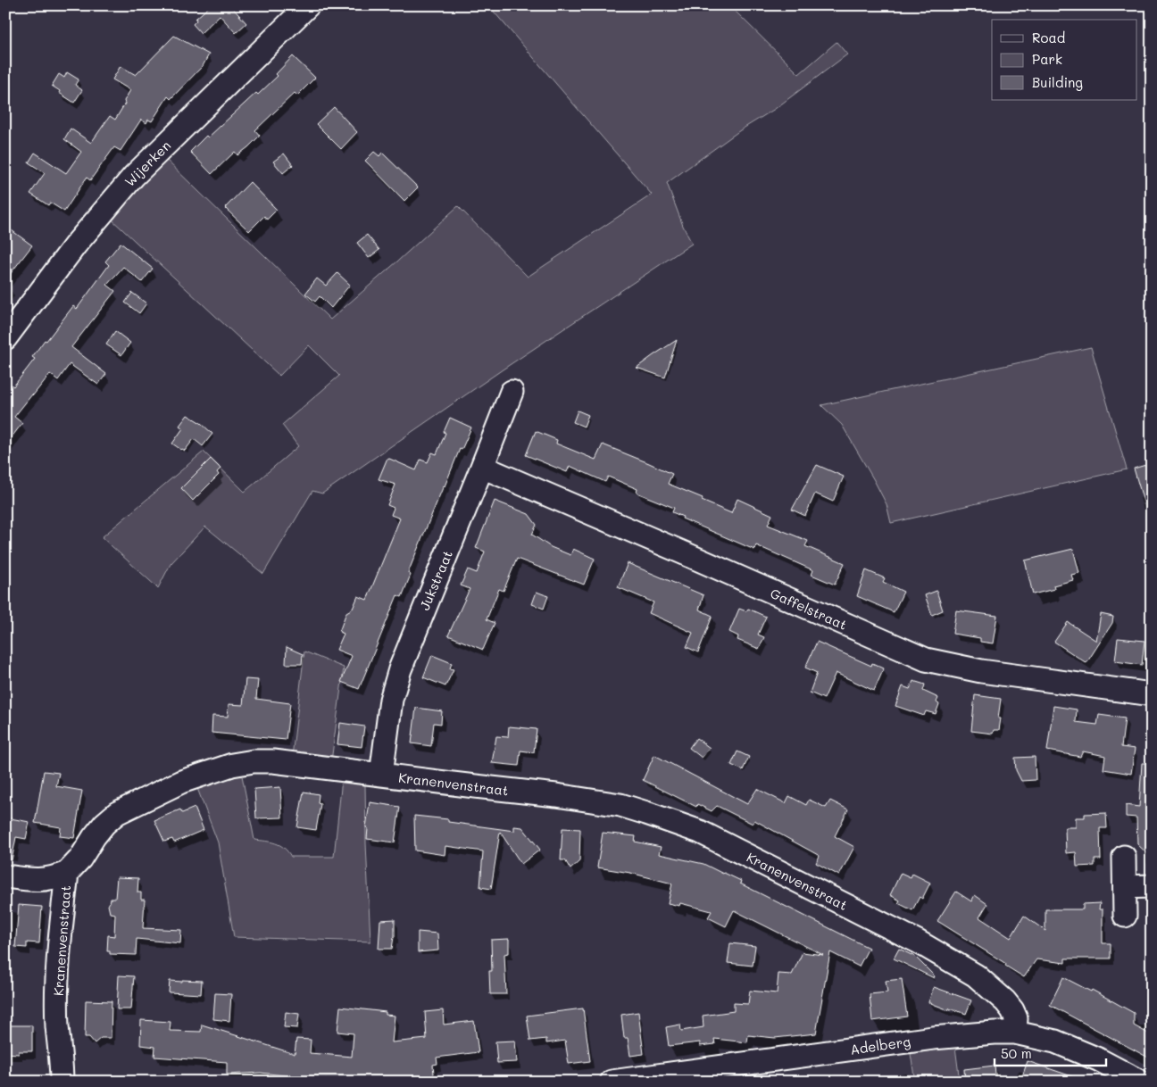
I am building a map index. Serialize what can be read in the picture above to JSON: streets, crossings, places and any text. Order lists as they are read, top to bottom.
{
  "streets": {
    "street": [
      "Wijerken",
      "Jukstraat",
      "Gaffelstraat",
      "Kranenvenstraat",
      "Adelberg"
    ]
  },
  "crossings": [
    ["Jukstraat", "Gaffelstraat"],
    ["Jukstraat", "Kranenvenstraat"],
    ["Kranenvenstraat", "Adelberg"]
  ],
  "legend": ["Road", "Park", "Building"],
  "scale_bar": "50 m"
}
